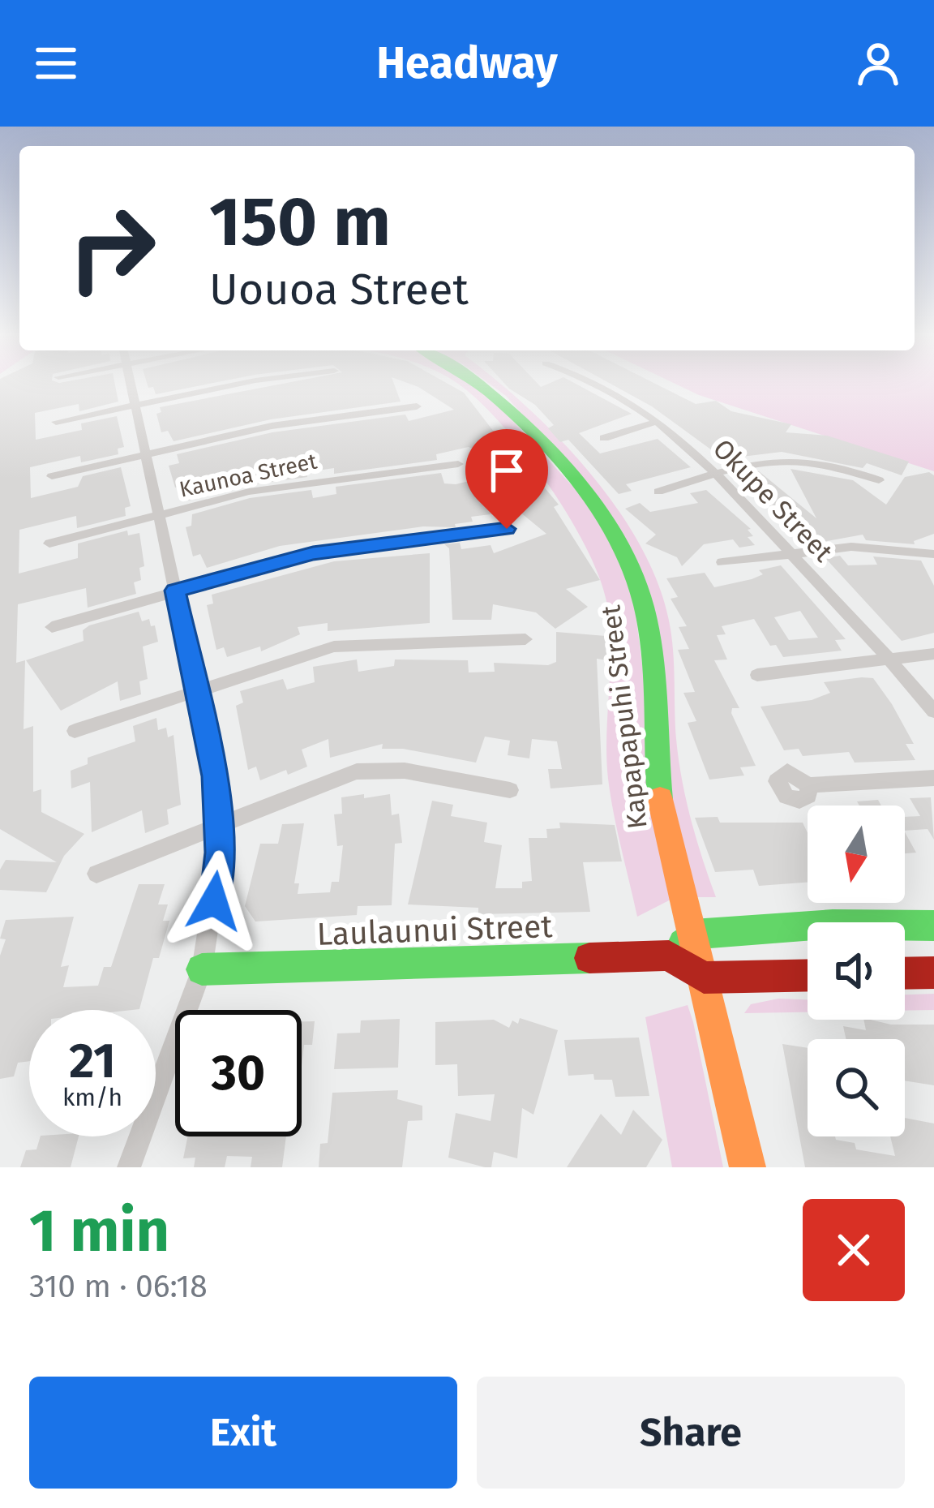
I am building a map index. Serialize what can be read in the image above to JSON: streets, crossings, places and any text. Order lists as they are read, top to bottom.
{
  "streets": {
    "street": [
      "Kaunoa Street",
      "Okupe Street",
      "Kapapapuhi Street",
      "Laulaunui Street"
    ]
  },
  "north": "bottom",
  "page": {
    "header": "Headway",
    "turn": ["150 m", "Uouoa Street"],
    "speed": "21 km/h",
    "limit": "30",
    "heading": ["1 min", "310 m · 06:18"],
    "buttons": ["Exit", "Share"]
  }
}
